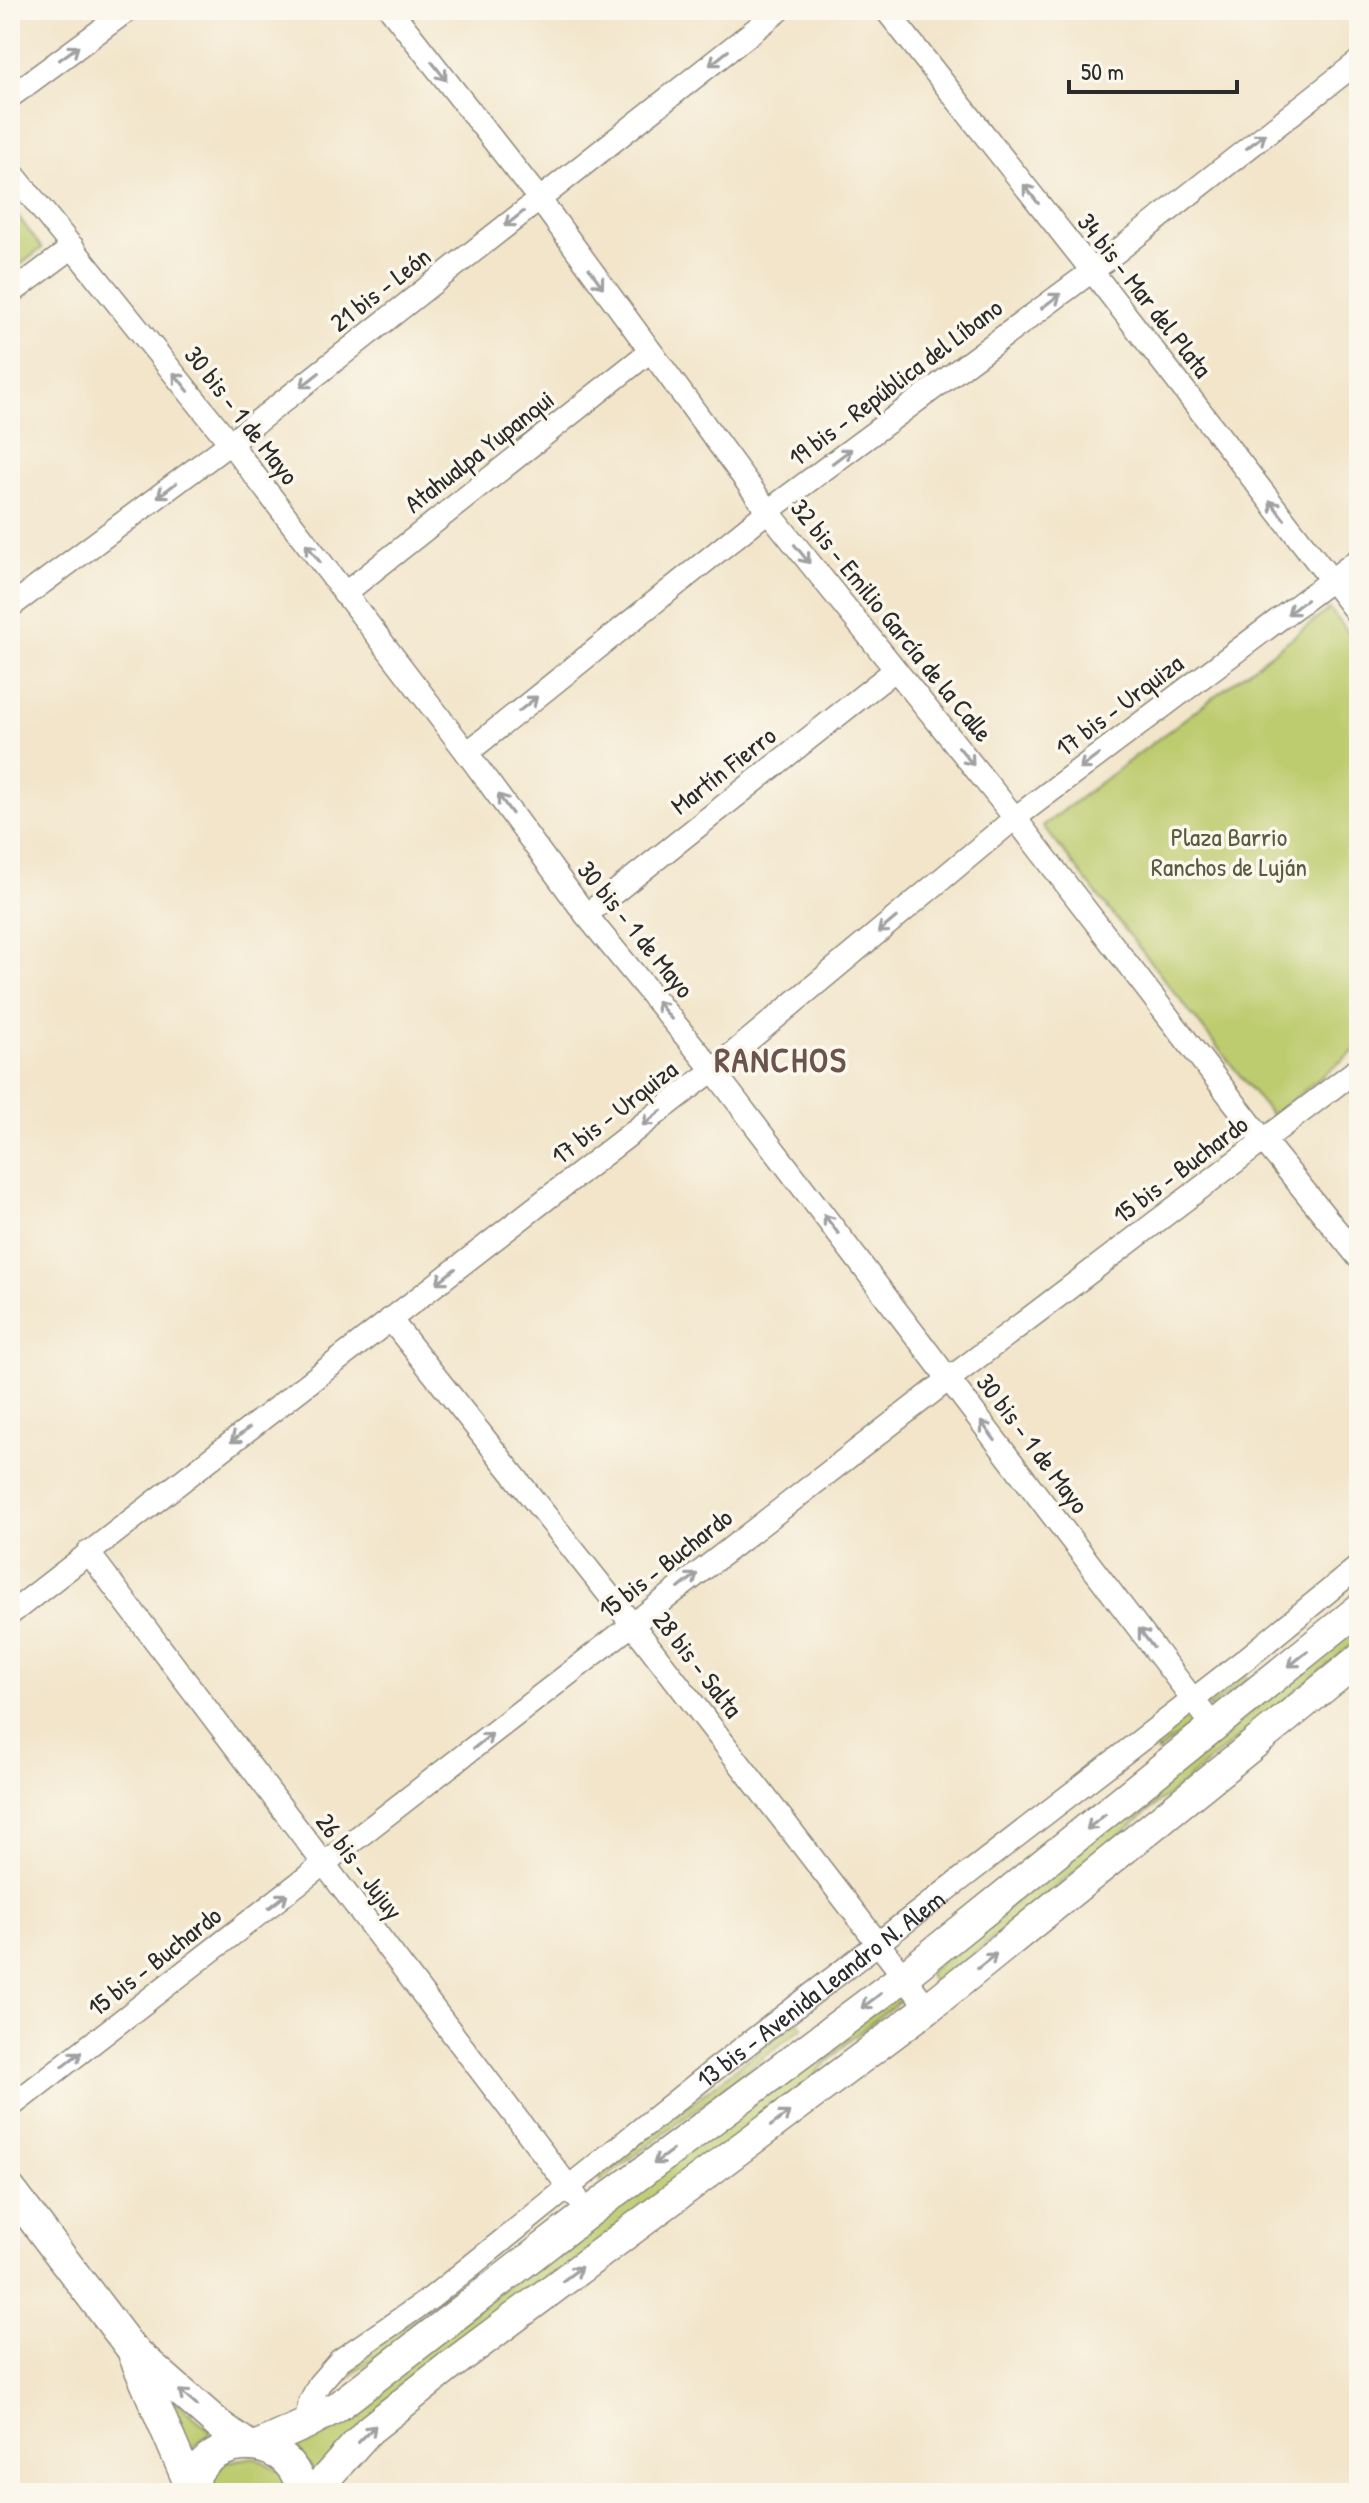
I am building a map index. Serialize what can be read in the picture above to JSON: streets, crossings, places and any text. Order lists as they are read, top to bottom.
{
  "streets": {
    "main road": ["13 bis - Avenida Leandro N. Alem"],
    "street": [
      "21 bis - León",
      "34 bis - Mar del Plata",
      "19 bis - República del Líbano",
      "30 bis - 1 de Mayo",
      "Atahualpa Yupanqui",
      "32 bis - Emilio García de la Calle",
      "17 bis - Urquiza",
      "Martín Fierro",
      "15 bis - Buchardo",
      "28 bis - Salta",
      "26 bis - Jujuy"
    ]
  },
  "crossings": [
    ["21 bis - León", "30 bis - 1 de Mayo"],
    ["21 bis - León", "32 bis - Emilio García de la Calle"],
    ["34 bis - Mar del Plata", "19 bis - República del Líbano"],
    ["34 bis - Mar del Plata", "17 bis - Urquiza"],
    ["19 bis - República del Líbano", "30 bis - 1 de Mayo"],
    ["19 bis - República del Líbano", "32 bis - Emilio García de la Calle"],
    ["30 bis - 1 de Mayo", "Atahualpa Yupanqui"],
    ["30 bis - 1 de Mayo", "17 bis - Urquiza"],
    ["30 bis - 1 de Mayo", "Martín Fierro"],
    ["30 bis - 1 de Mayo", "15 bis - Buchardo"],
    ["30 bis - 1 de Mayo", "13 bis - Avenida Leandro N. Alem"],
    ["Atahualpa Yupanqui", "32 bis - Emilio García de la Calle"],
    ["32 bis - Emilio García de la Calle", "17 bis - Urquiza"],
    ["32 bis - Emilio García de la Calle", "Martín Fierro"],
    ["32 bis - Emilio García de la Calle", "15 bis - Buchardo"],
    ["17 bis - Urquiza", "28 bis - Salta"],
    ["17 bis - Urquiza", "26 bis - Jujuy"],
    ["15 bis - Buchardo", "28 bis - Salta"],
    ["15 bis - Buchardo", "26 bis - Jujuy"],
    ["28 bis - Salta", "13 bis - Avenida Leandro N. Alem"],
    ["26 bis - Jujuy", "13 bis - Avenida Leandro N. Alem"]
  ],
  "one_way": [
    "21 bis - León",
    "34 bis - Mar del Plata",
    "19 bis - República del Líbano",
    "30 bis - 1 de Mayo",
    "32 bis - Emilio García de la Calle",
    "17 bis - Urquiza",
    "15 bis - Buchardo"
  ],
  "districts": ["RANCHOS"],
  "parks": ["Plaza Barrio Ranchos de Luján"],
  "scale_bar": "50 m"
}
